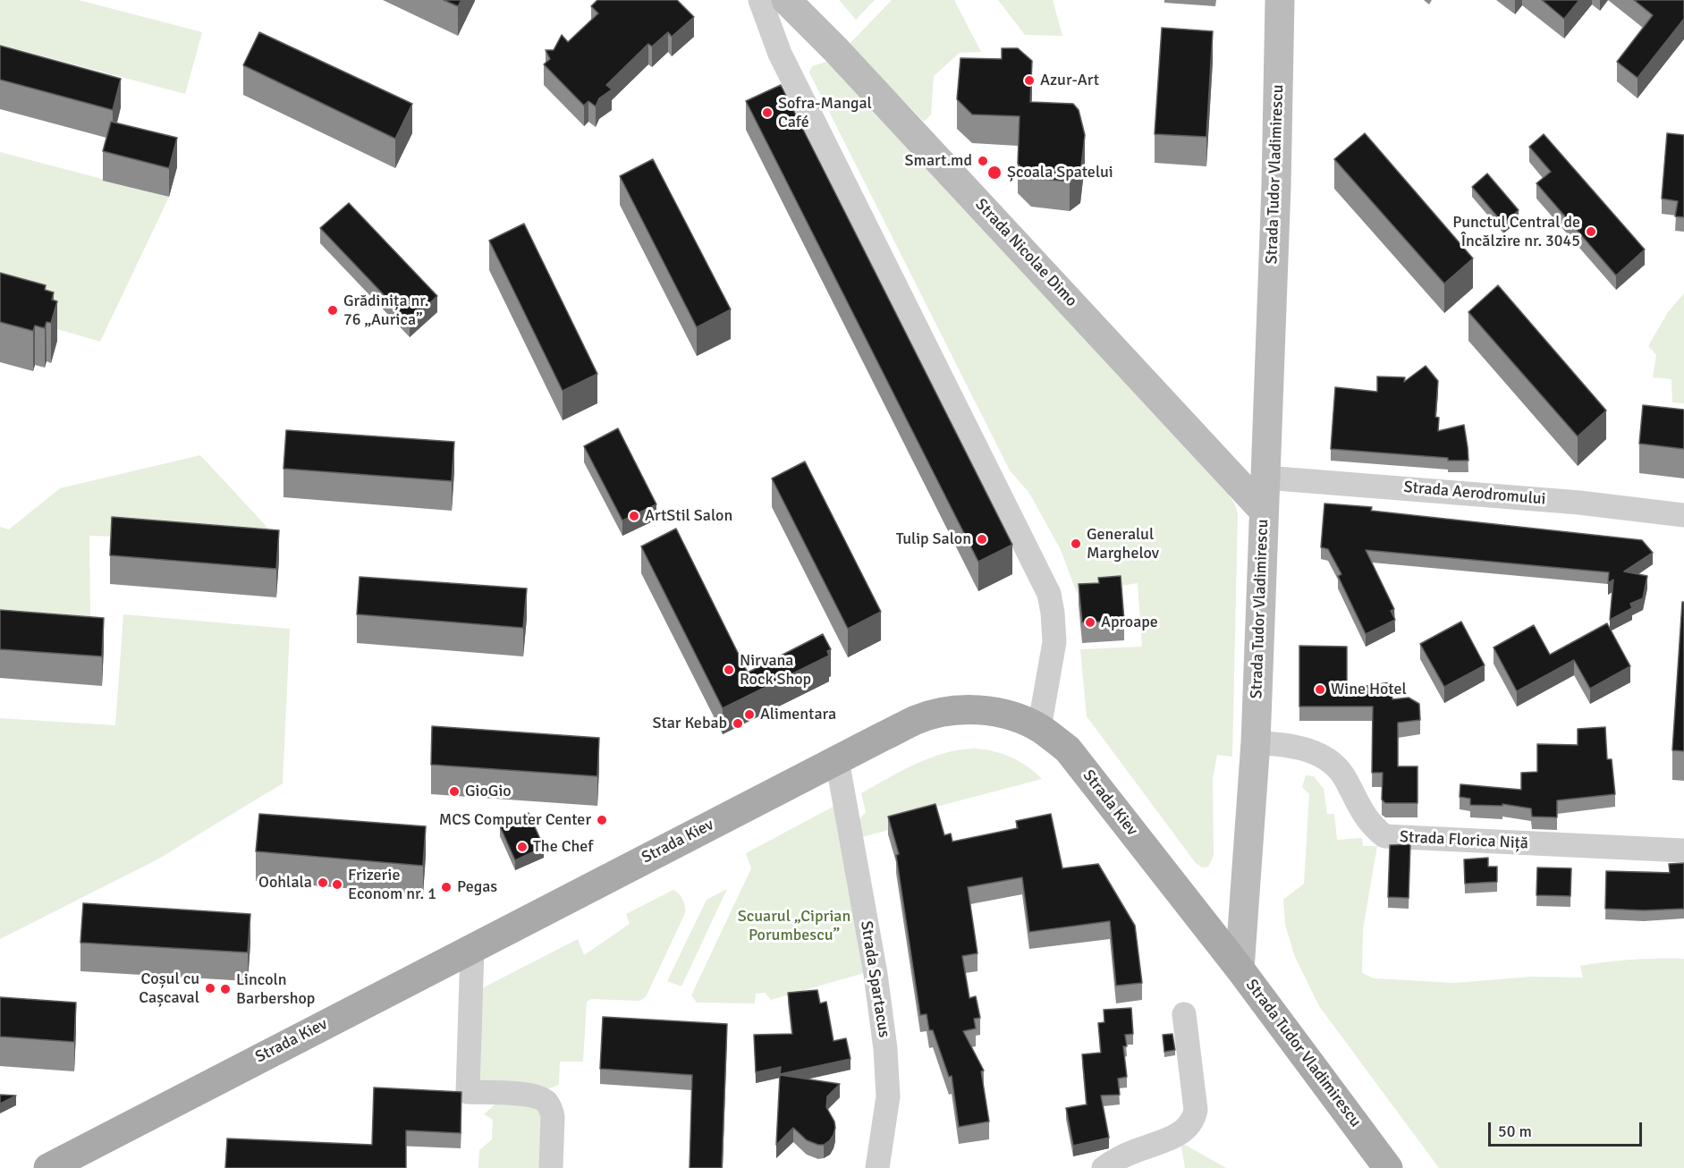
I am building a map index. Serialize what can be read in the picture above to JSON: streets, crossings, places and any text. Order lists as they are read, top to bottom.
{
  "streets": {
    "main road": ["Strada Tudor Vladimirescu", "Strada Nicolae Dimo", "Strada Kiev"],
    "street": ["Strada Aerodromului", "Strada Florica Niță", "Strada Spartacus"]
  },
  "crossings": [
    ["Strada Tudor Vladimirescu", "Strada Nicolae Dimo"],
    ["Strada Tudor Vladimirescu", "Strada Aerodromului"],
    ["Strada Tudor Vladimirescu", "Strada Kiev"],
    ["Strada Tudor Vladimirescu", "Strada Florica Niță"],
    ["Strada Kiev", "Strada Spartacus"]
  ],
  "parks": ["Scuarul „Ciprian Porumbescu”"],
  "places": [
    "Azur-Art",
    "Sofra-Mangal Café",
    "Smart.md",
    "Școala Spatelui",
    "Punctul Central de Încălzire nr. 3045",
    "Grădinița nr. 76 „Aurica”",
    "ArtStil Salon",
    "Tulip Salon",
    "Generalul Marghelov",
    "Aproape",
    "Nirvana Rock Shop",
    "Wine Hotel",
    "Alimentara",
    "Star Kebab",
    "GioGio",
    "MCS Computer Center",
    "The Chef",
    "Oohlala",
    "Frizerie Econom nr. 1",
    "Pegas",
    "Coșul cu Cașcaval",
    "Lincoln Barbershop"
  ],
  "scale_bar": "50 m"
}
